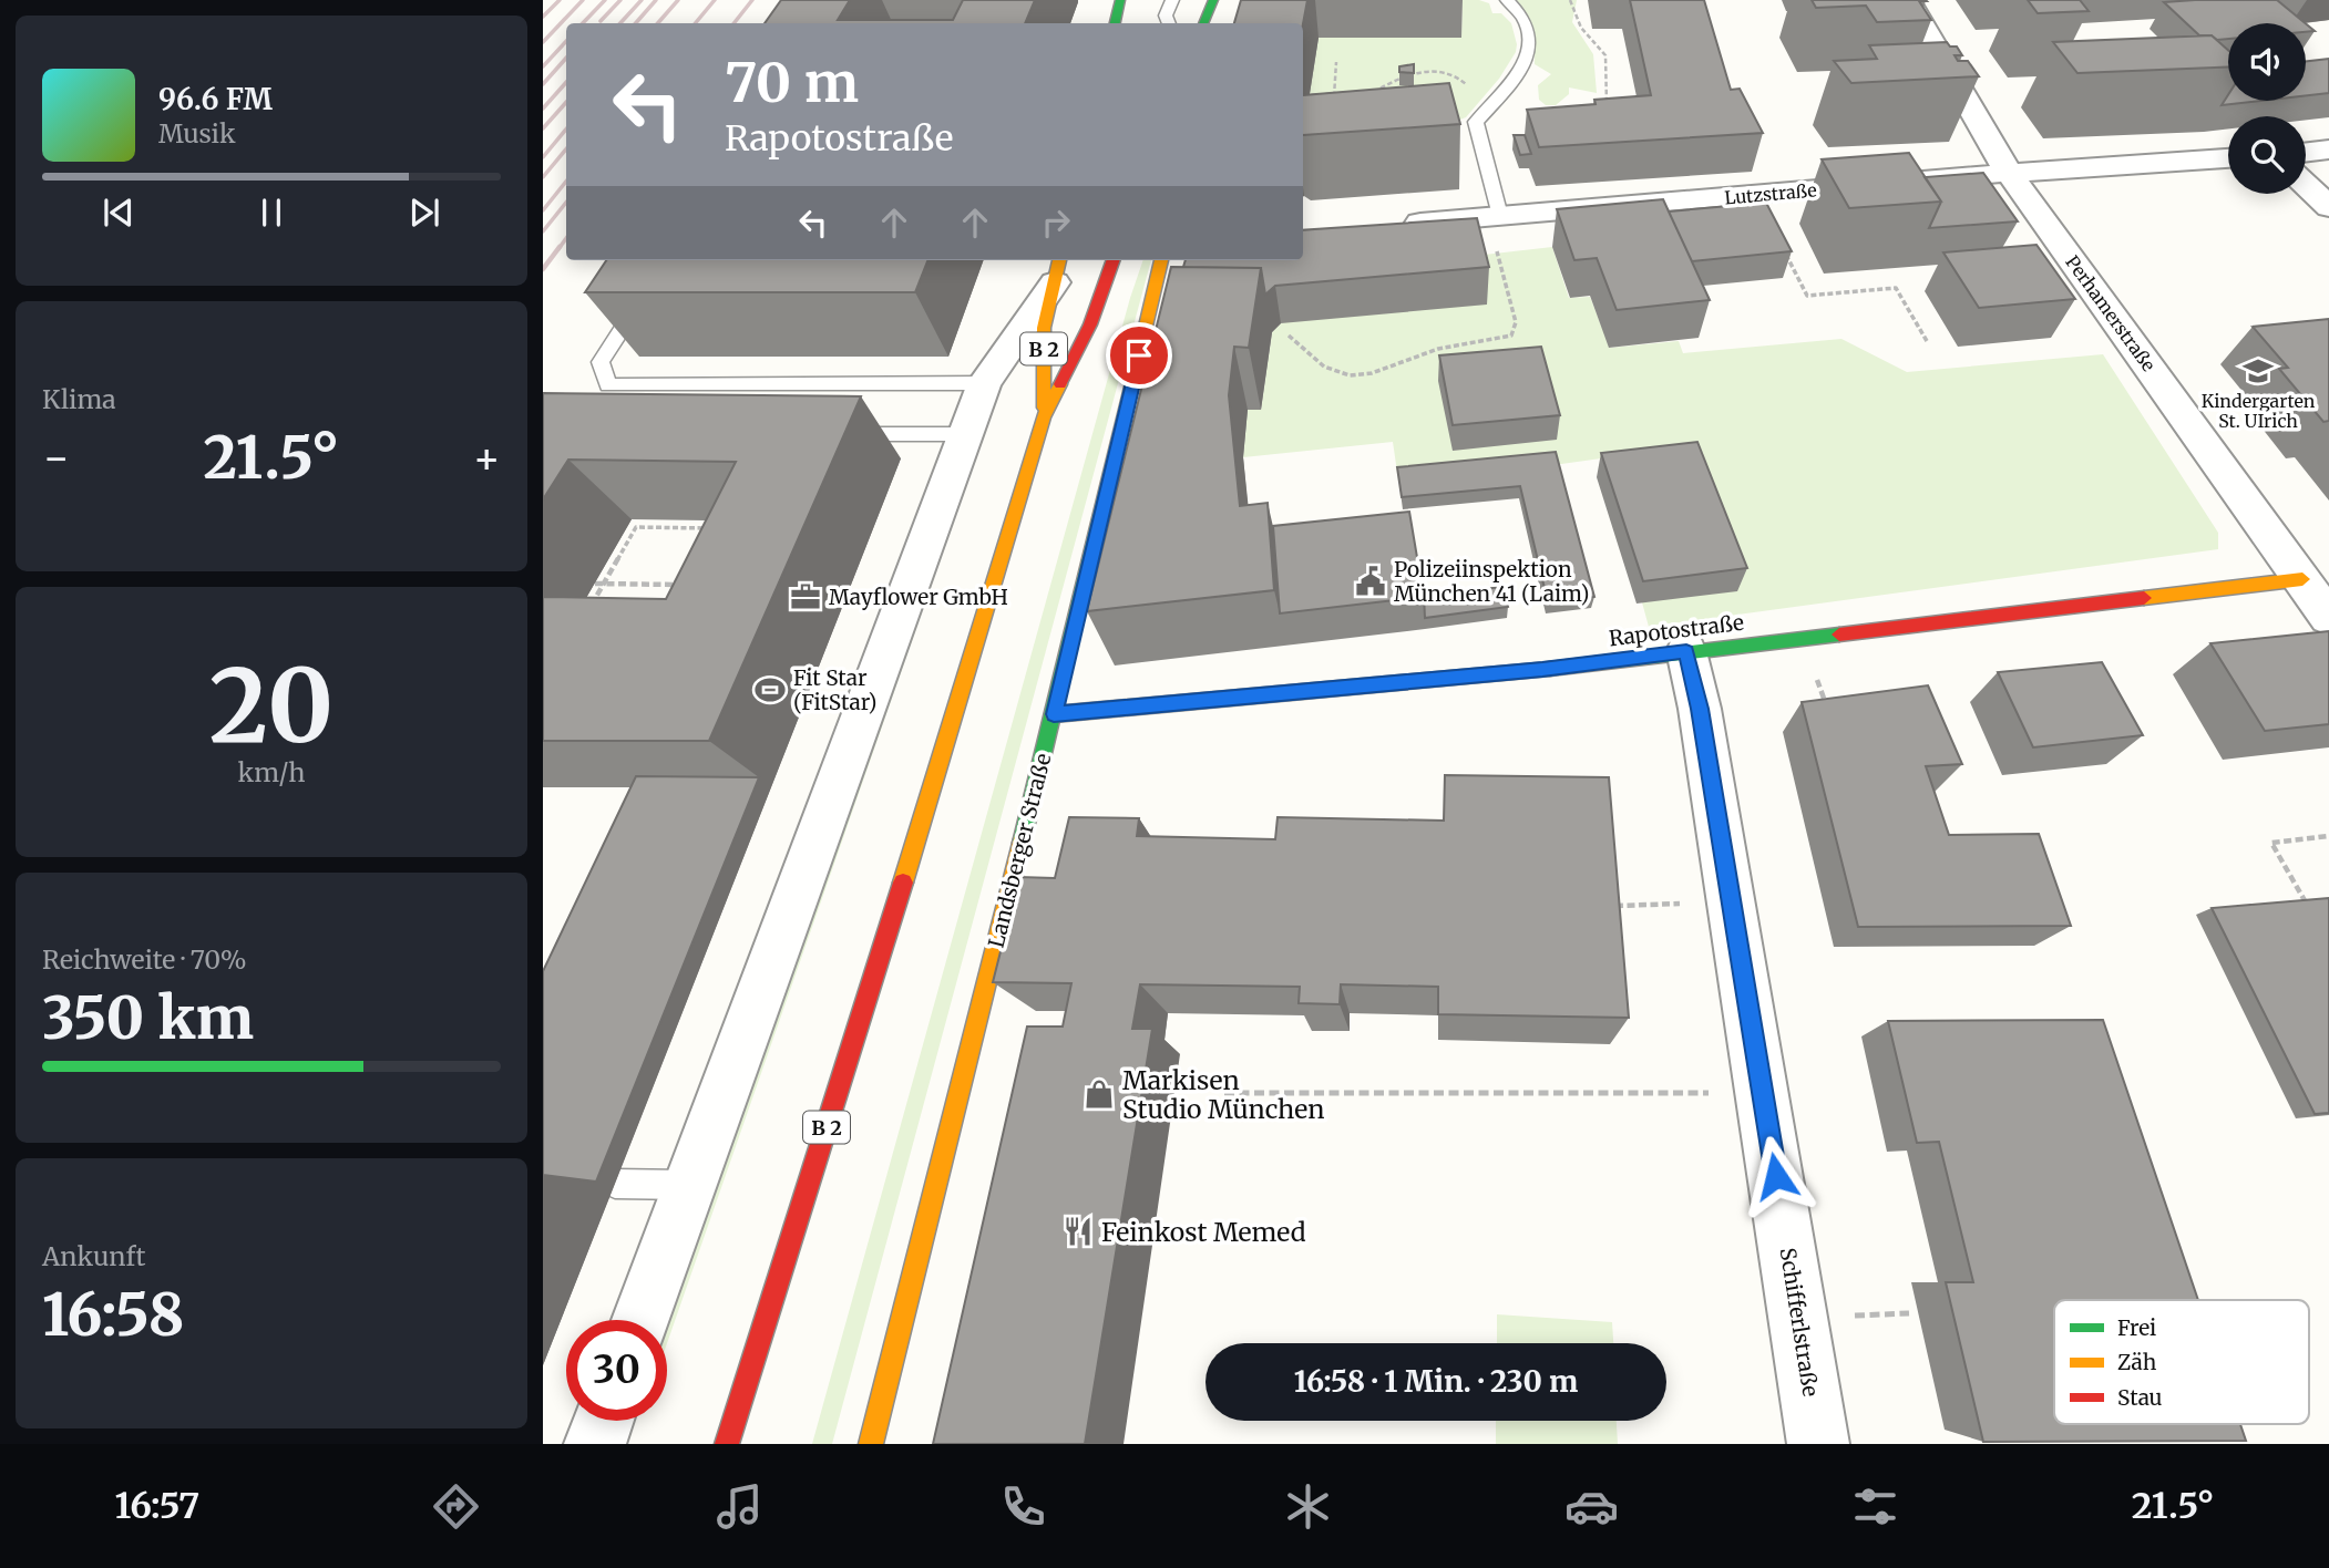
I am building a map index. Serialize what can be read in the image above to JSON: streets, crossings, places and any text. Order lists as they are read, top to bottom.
{
  "streets": {
    "street": [
      "Lutzstraße",
      "Perhamerstraße",
      "B 2",
      "Rapotostraße",
      "Landsberger Straße",
      "Schifferlstraße"
    ]
  },
  "crossings": [
    ["Lutzstraße", "Perhamerstraße"],
    ["Perhamerstraße", "Rapotostraße"],
    ["Rapotostraße", "Landsberger Straße"],
    ["Rapotostraße", "Schifferlstraße"]
  ],
  "places": {
    "school or university": ["Kindergarten St. UIrich"],
    "public building": ["Polizeiinspektion München 41 (Laim)"],
    "office": ["Mayflower GmbH"],
    "sports": ["Fit Star (FitStar)"],
    "shop": ["Markisen Studio München"],
    "restaurant": ["Feinkost Memed"]
  },
  "legend": ["Frei", "Zäh", "Stau"],
  "page": {
    "turn": ["70 m", "Rapotostraße"],
    "song": ["96.6 FM", "Musik"],
    "tile": [
      "Klima",
      ["20", "km/h"],
      ["Reichweite · 70%", "350 km"],
      ["Ankunft", "16:58"]
    ],
    "heat": ["−", "21.5°", "+"],
    "limit": "30",
    "trip": "16:58 · 1 Min. · 230 m",
    "tabs": ["16:57", "21.5°"]
  }
}
